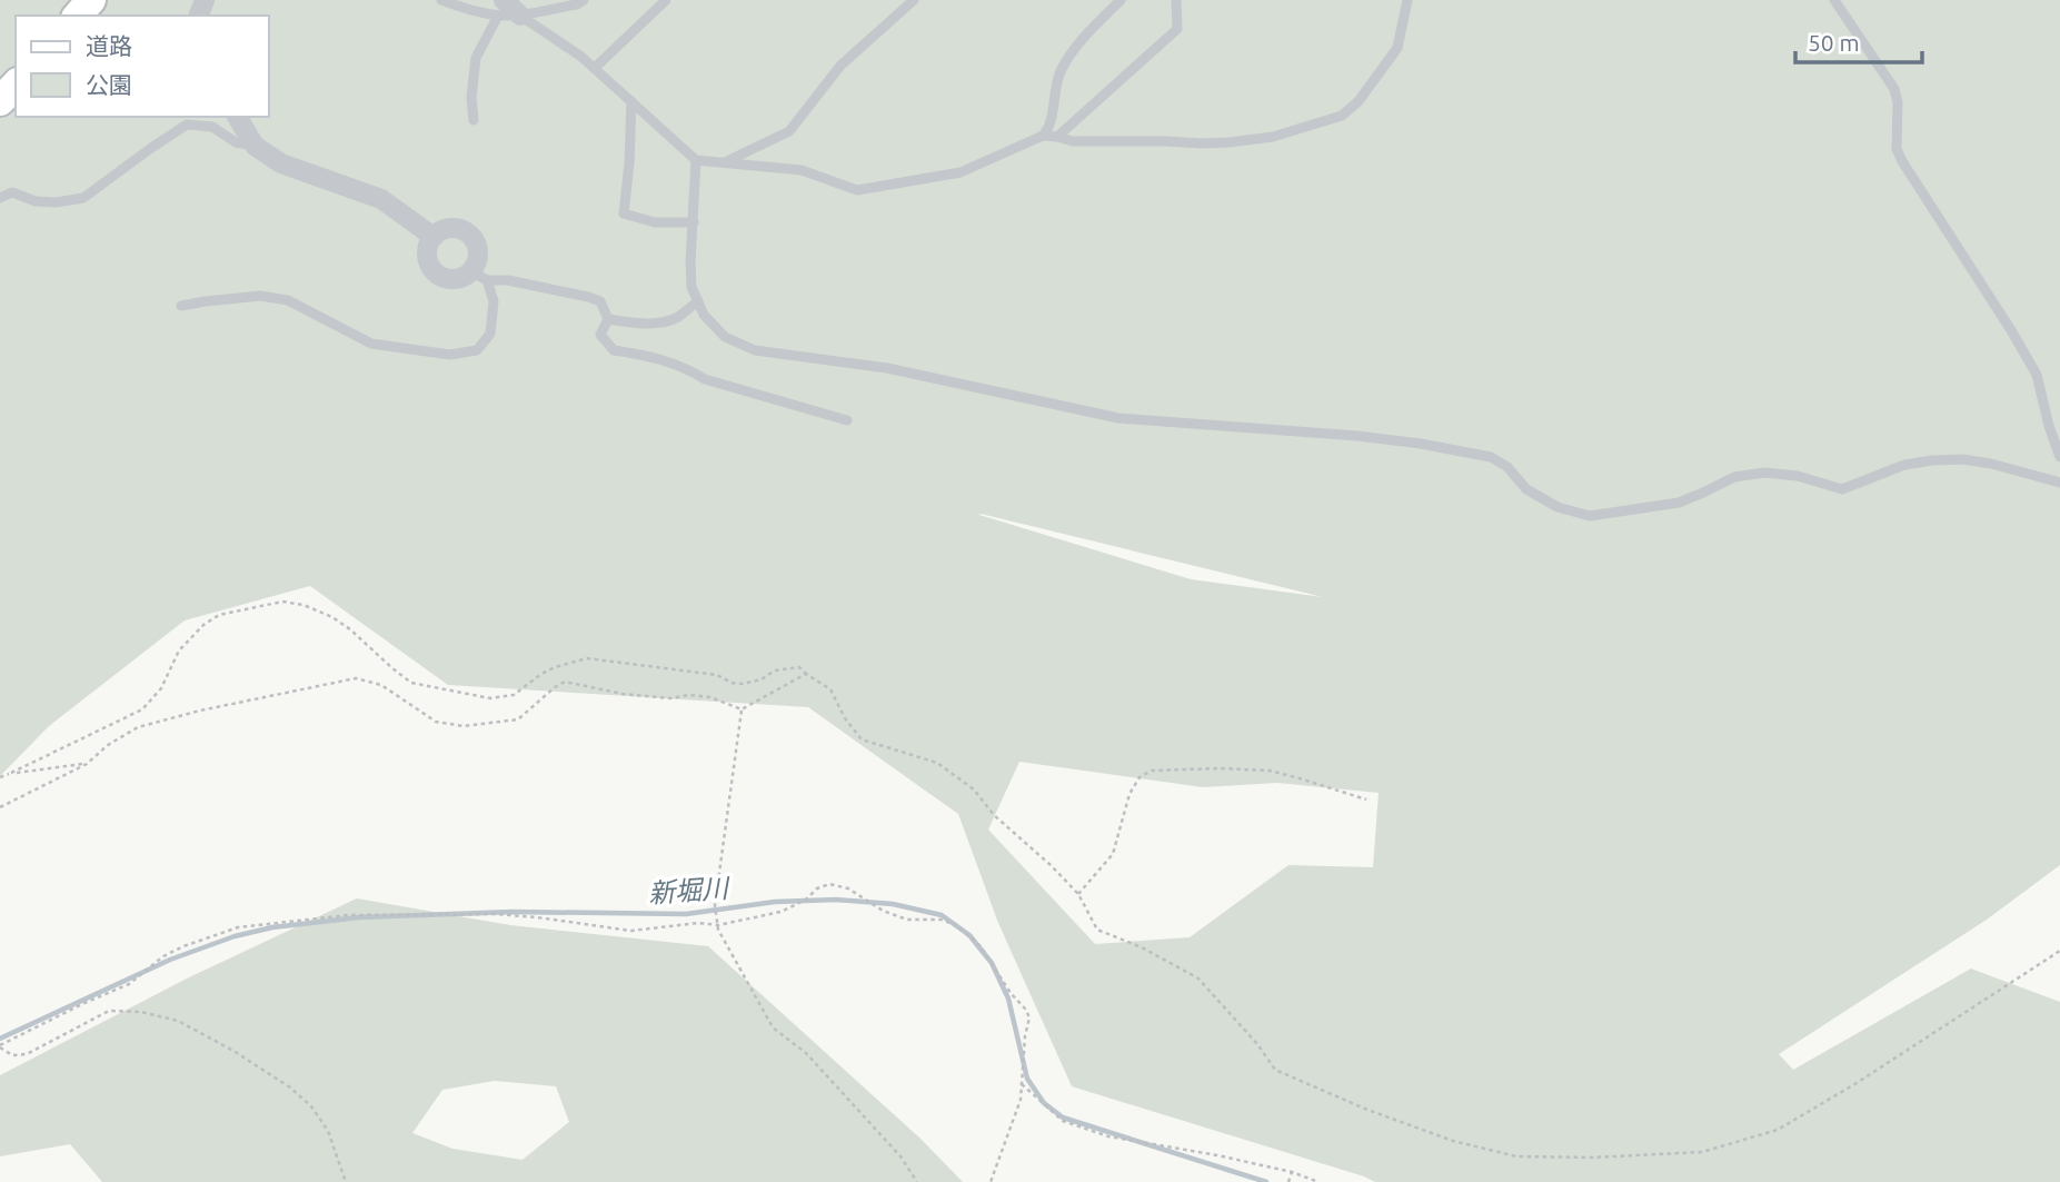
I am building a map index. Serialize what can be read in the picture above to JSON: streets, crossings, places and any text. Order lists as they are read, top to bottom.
{
  "water": ["新堀川"],
  "legend": ["道路", "公園"],
  "scale_bar": "50 m"
}
